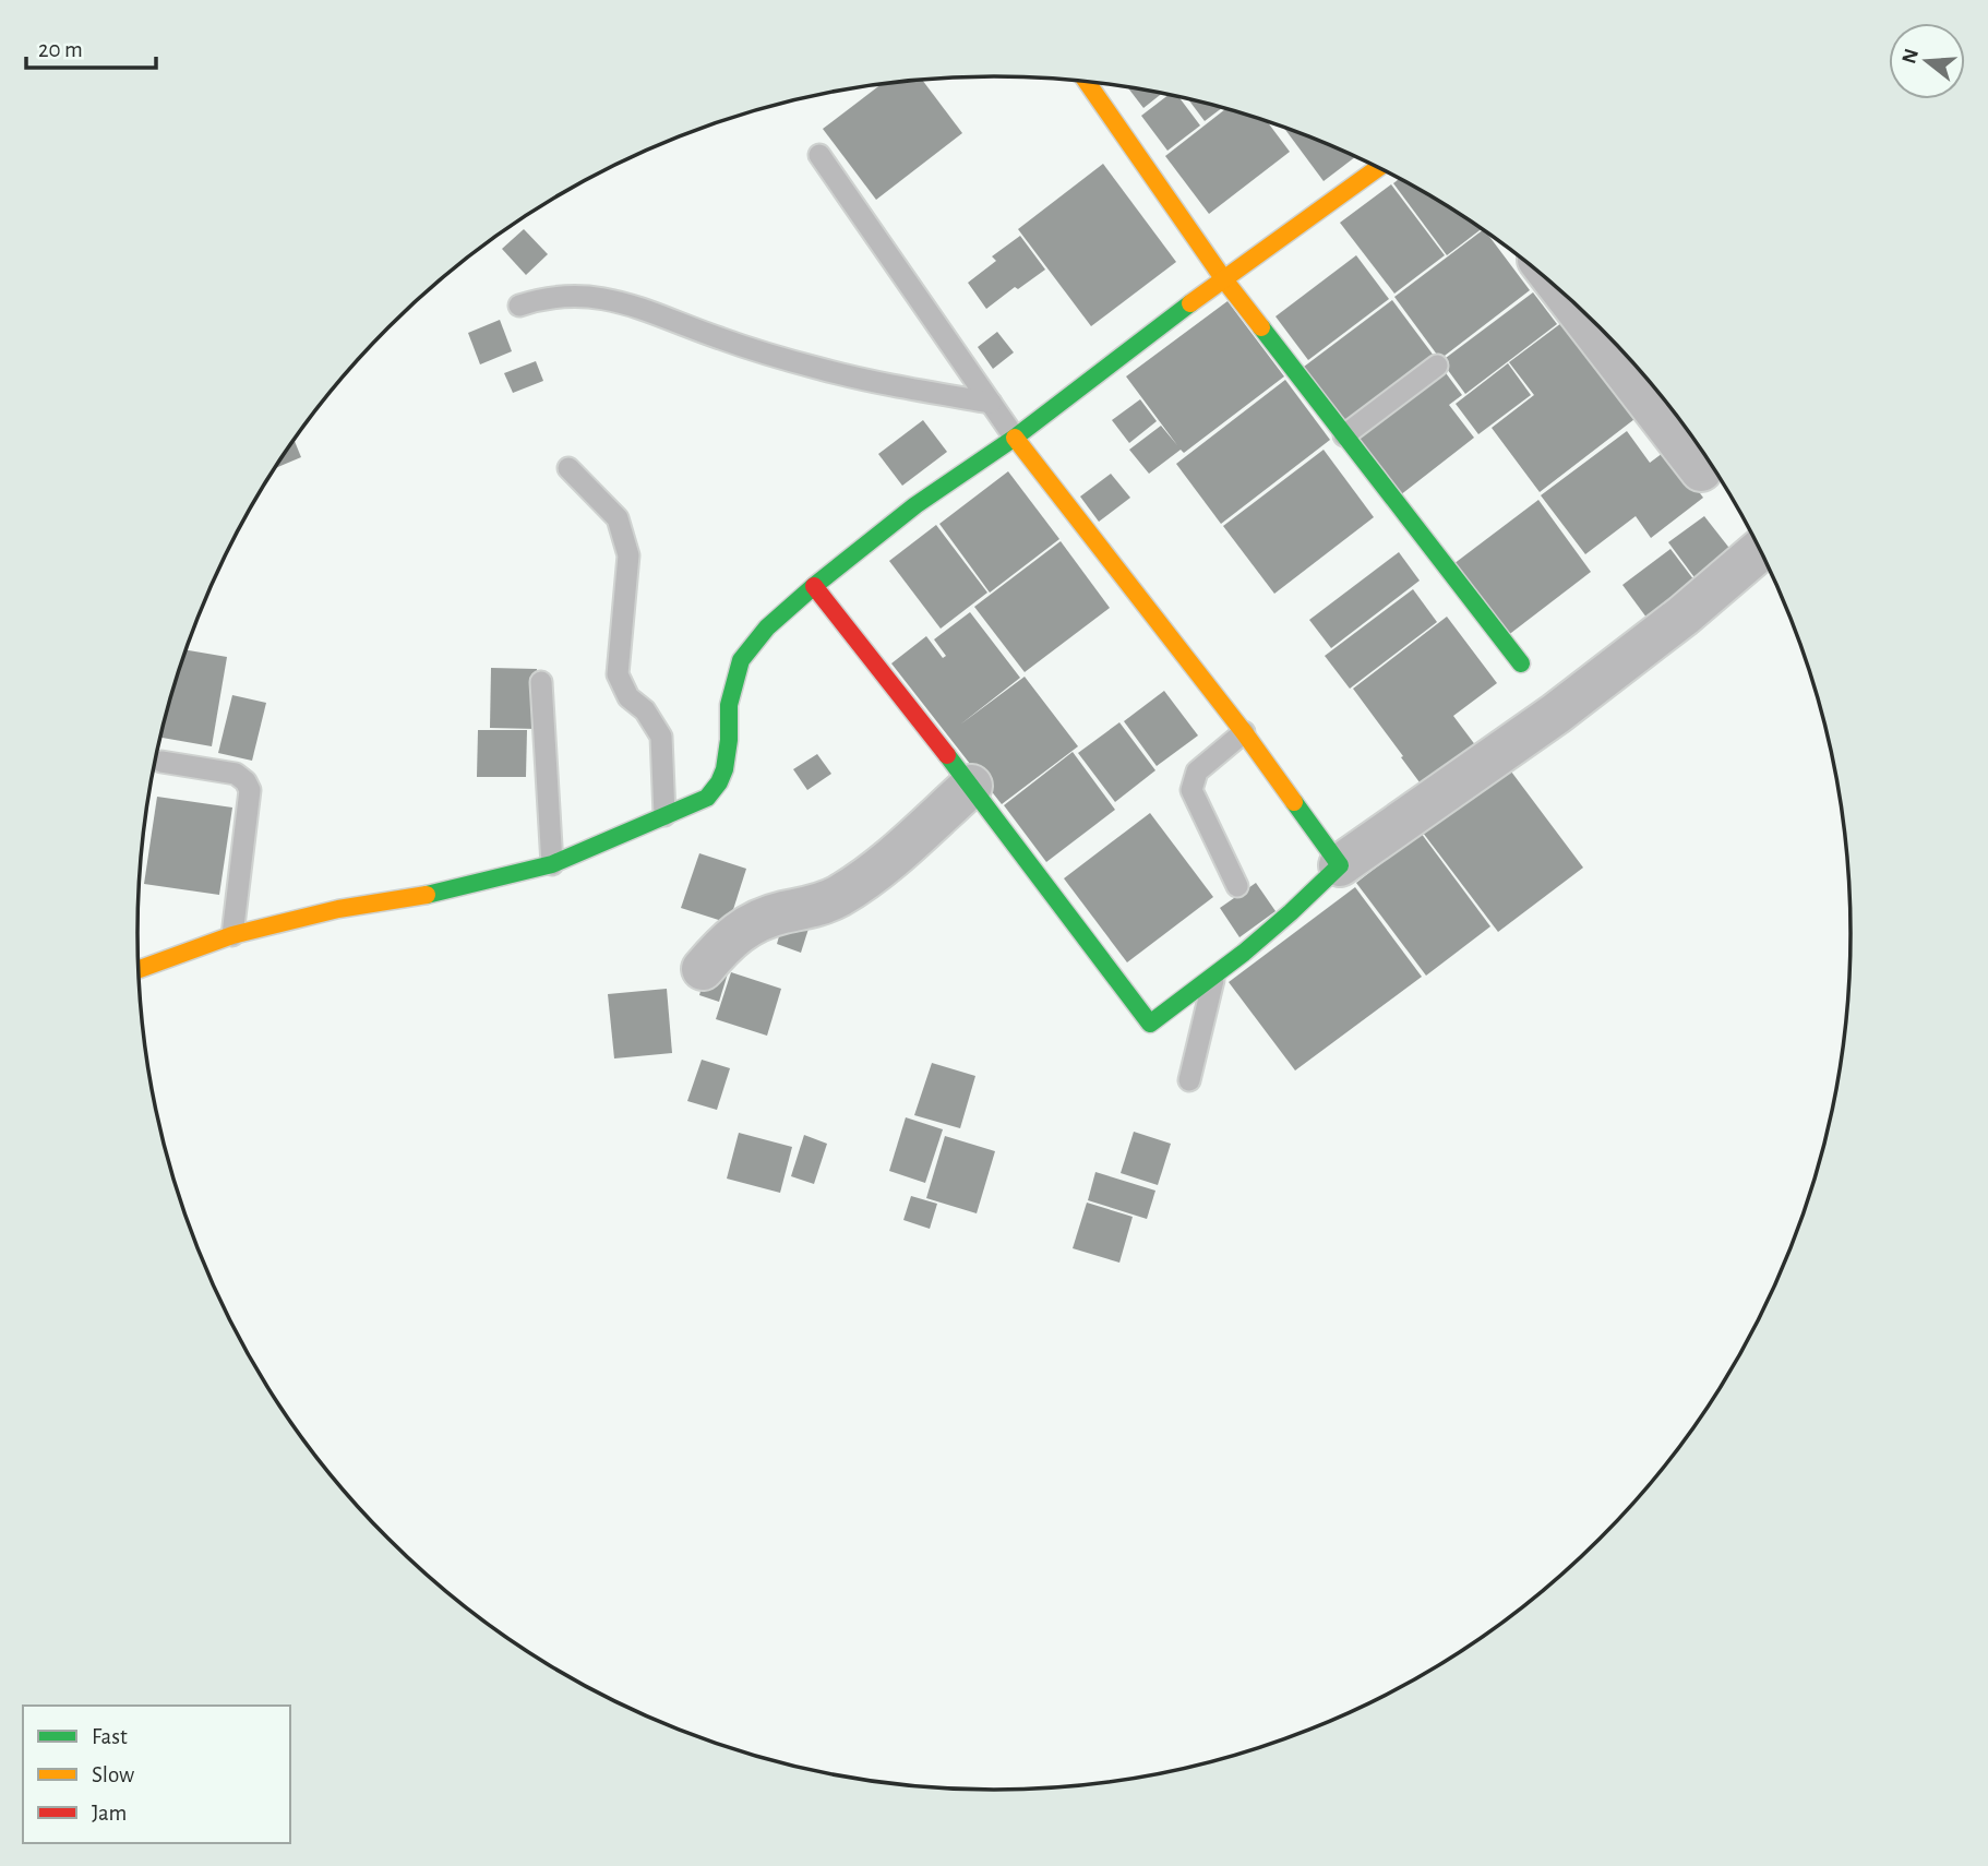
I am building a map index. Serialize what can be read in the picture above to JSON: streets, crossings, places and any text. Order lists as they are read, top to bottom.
{
  "legend": ["Fast", "Slow", "Jam"],
  "scale_bar": "20 m",
  "north": "left"
}
